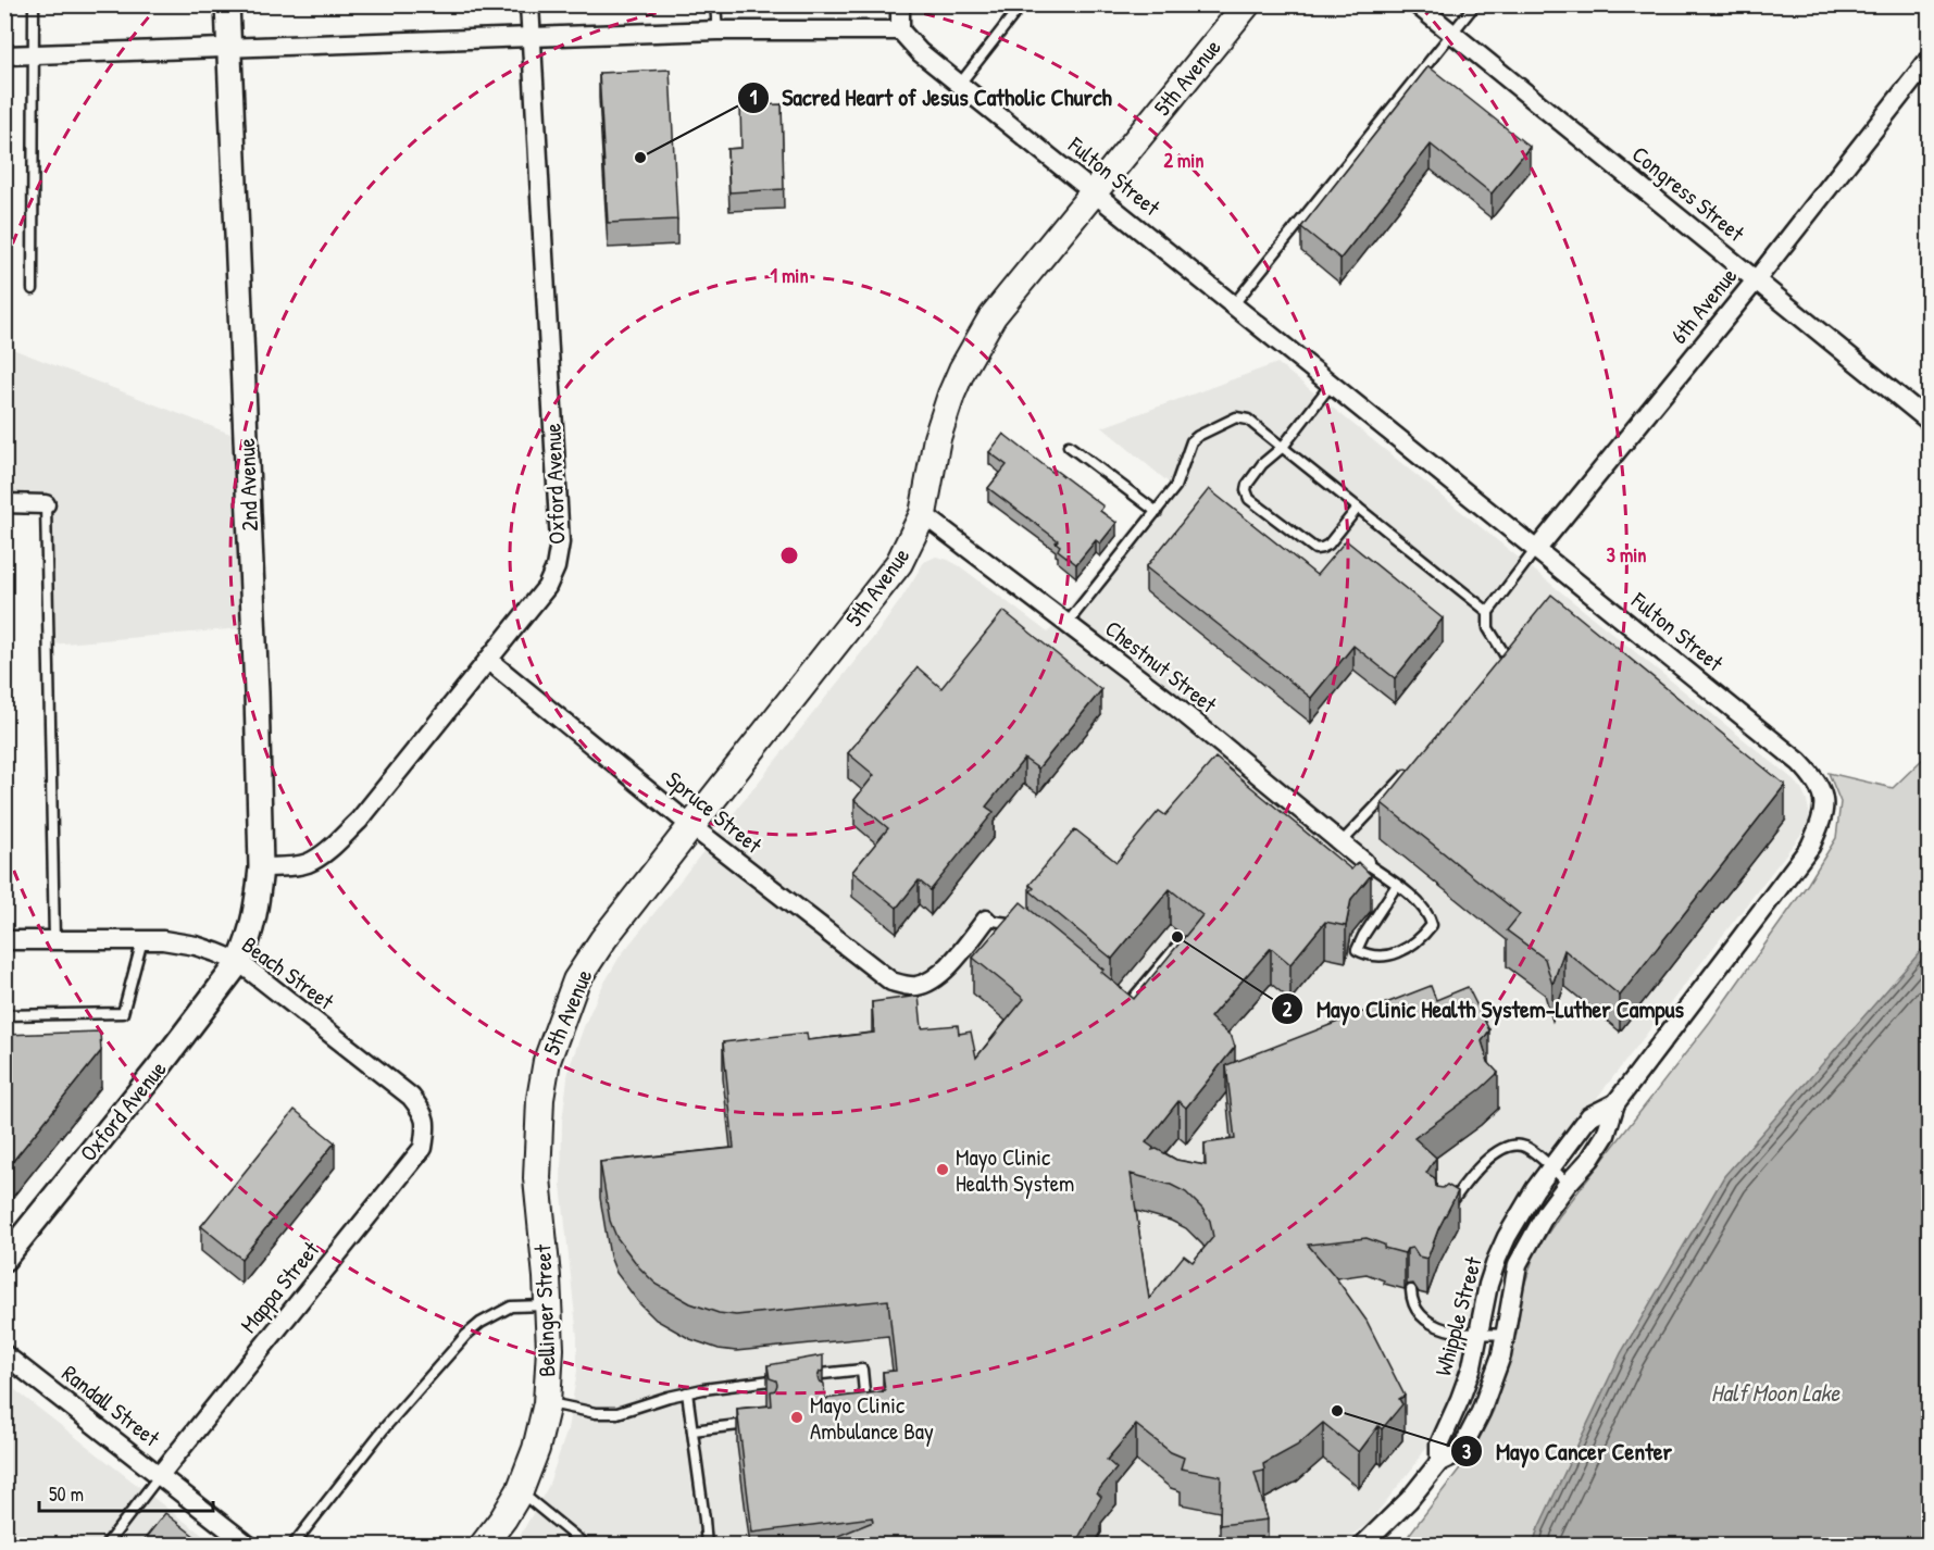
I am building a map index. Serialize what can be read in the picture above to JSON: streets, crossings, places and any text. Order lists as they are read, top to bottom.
{
  "streets": {
    "main road": ["5th Avenue", "Bellinger Street"],
    "street": [
      "Fulton Street",
      "Congress Street",
      "6th Avenue",
      "Oxford Avenue",
      "2nd Avenue",
      "Chestnut Street",
      "Spruce Street",
      "Beach Street",
      "Mappa Street",
      "Whipple Street",
      "Randall Street"
    ]
  },
  "crossings": [
    ["5th Avenue", "Fulton Street"],
    ["5th Avenue", "Chestnut Street"],
    ["5th Avenue", "Spruce Street"],
    ["5th Avenue", "Bellinger Street"],
    ["Fulton Street", "6th Avenue"],
    ["Fulton Street", "Whipple Street"],
    ["Congress Street", "6th Avenue"],
    ["Oxford Avenue", "2nd Avenue"],
    ["Oxford Avenue", "Spruce Street"],
    ["Oxford Avenue", "Beach Street"],
    ["2nd Avenue", "Beach Street"],
    ["Beach Street", "Mappa Street"],
    ["Mappa Street", "Randall Street"]
  ],
  "water": ["Half Moon Lake"],
  "places": [
    "Sacred Heart of Jesus Catholic Church",
    "Mayo Clinic Health System-Luther Campus",
    "Mayo Clinic Health System",
    "Mayo Cancer Center",
    "Mayo Clinic Ambulance Bay"
  ],
  "scale_bar": "50 m",
  "rings": ["2 min", "1 min", "3 min"]
}
